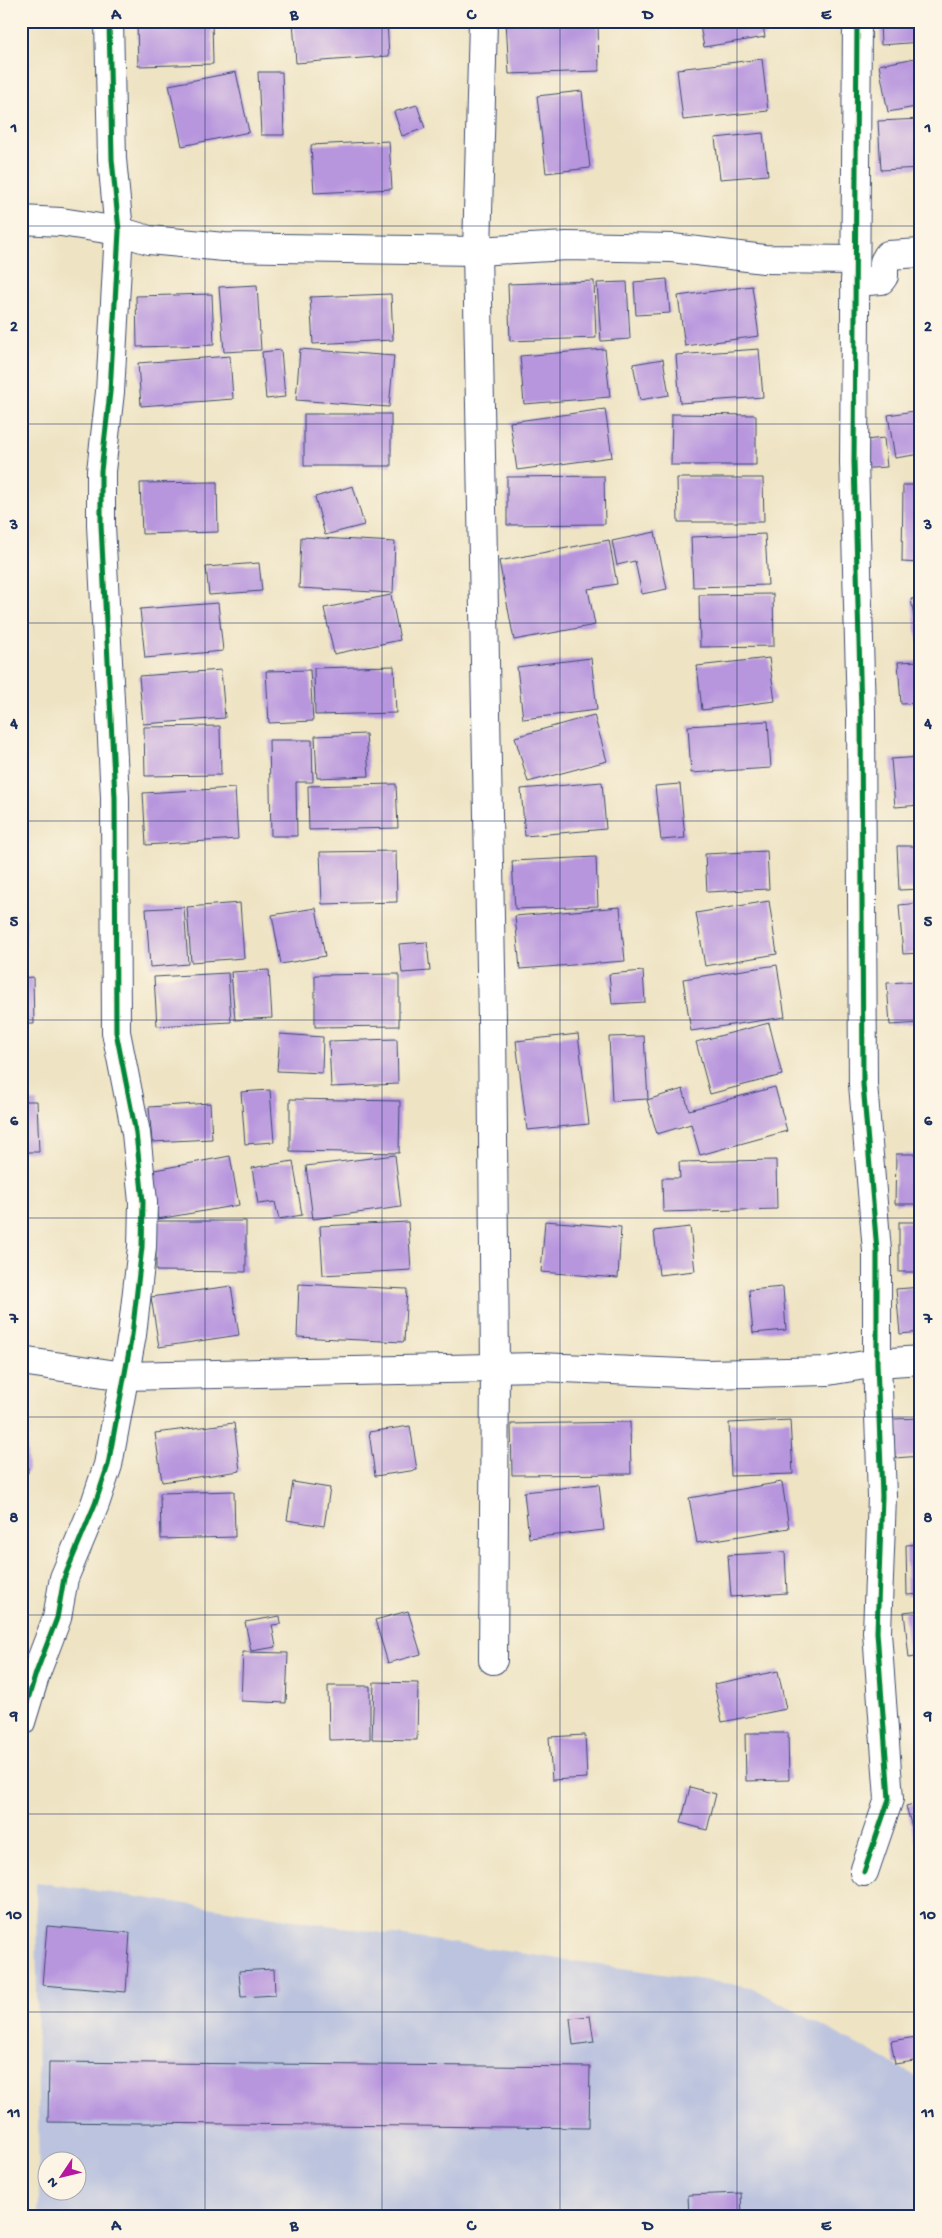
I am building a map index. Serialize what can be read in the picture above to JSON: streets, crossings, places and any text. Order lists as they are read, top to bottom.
{
  "north": "bottom left",
  "grid": {
    "columns": [
      "A",
      "B",
      "C",
      "D",
      "E"
    ],
    "rows": [
      "1",
      "2",
      "3",
      "4",
      "5",
      "6",
      "7",
      "8",
      "9",
      "10",
      "11"
    ]
  }
}
